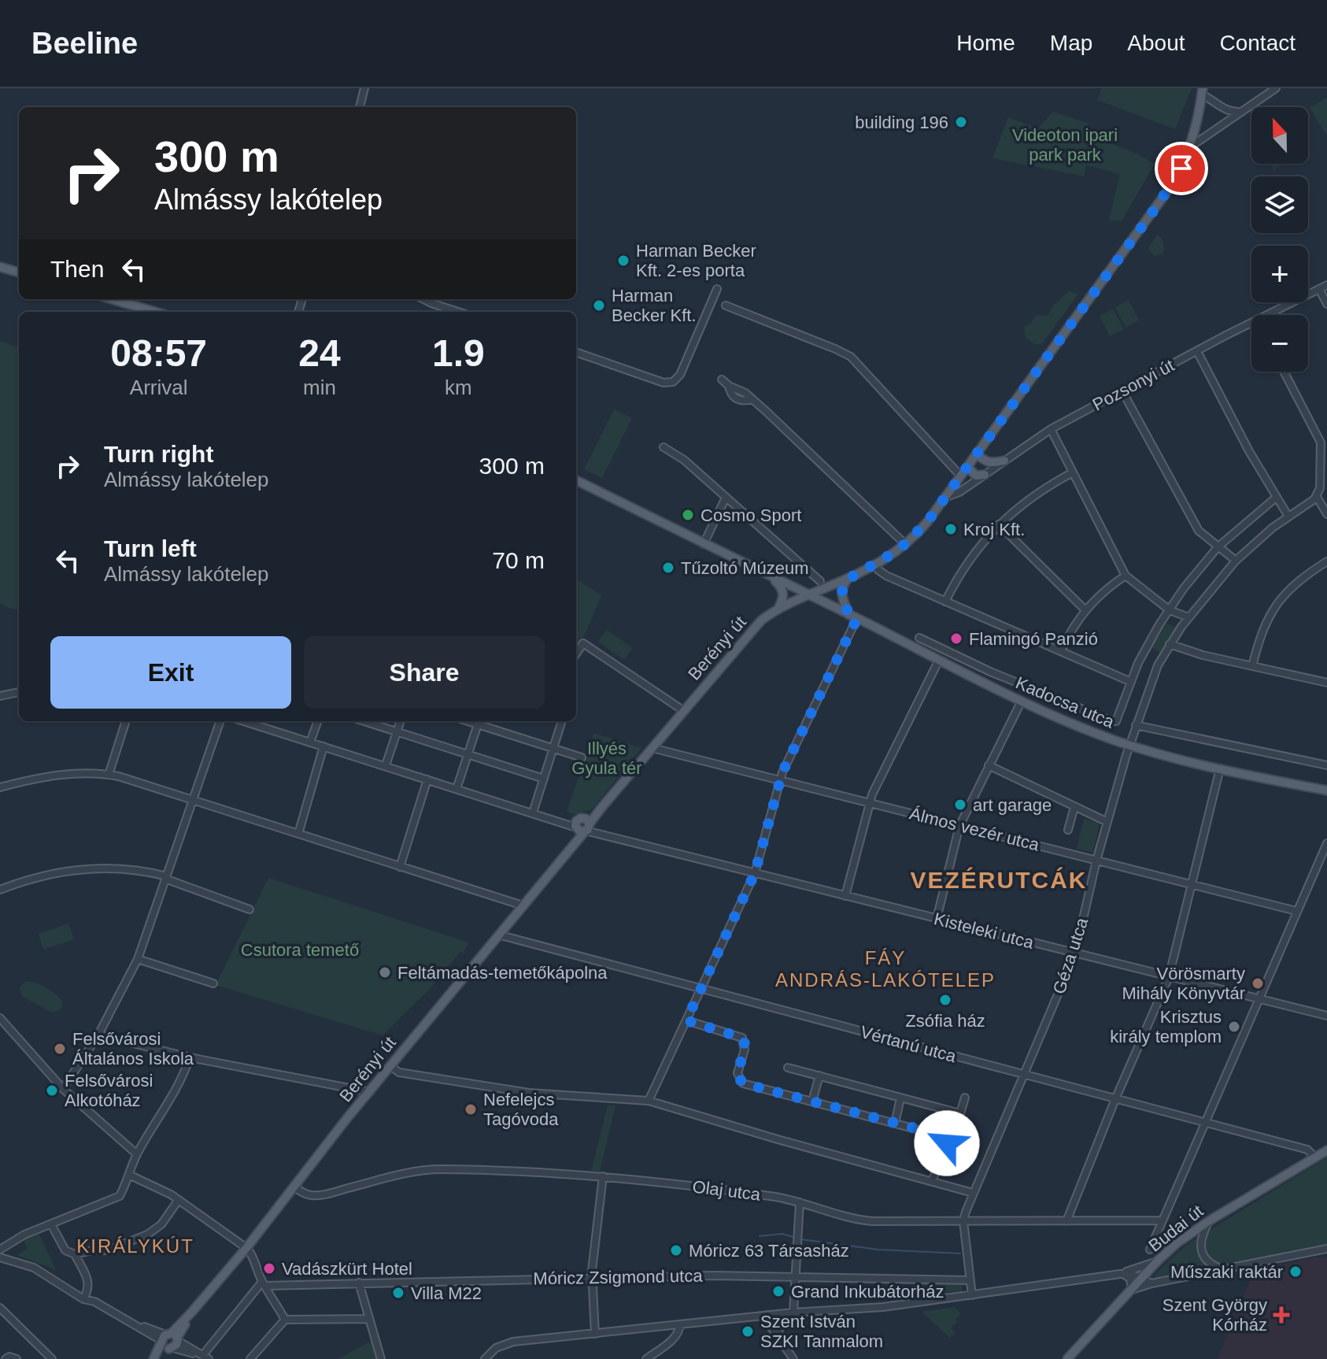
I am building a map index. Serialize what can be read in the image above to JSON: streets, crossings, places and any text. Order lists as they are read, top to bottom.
{
  "streets": {
    "main road": ["Berényi út", "Kadocsa utca", "Budai út"],
    "street": [
      "Pozsonyi út",
      "Álmos vezér utca",
      "Kisteleki utca",
      "Géza utca",
      "Vértanú utca",
      "Olaj utca",
      "Móricz Zsigmond utca"
    ]
  },
  "crossings": [
    ["Pozsonyi út", "Berényi út"],
    ["Berényi út", "Kadocsa utca"],
    ["Berényi út", "Álmos vezér utca"],
    ["Berényi út", "Kisteleki utca"],
    ["Berényi út", "Vértanú utca"],
    ["Berényi út", "Olaj utca"],
    ["Kadocsa utca", "Géza utca"],
    ["Álmos vezér utca", "Géza utca"],
    ["Kisteleki utca", "Géza utca"],
    ["Géza utca", "Vértanú utca"],
    ["Géza utca", "Olaj utca"],
    ["Géza utca", "Móricz Zsigmond utca"],
    ["Vértanú utca", "Budai út"]
  ],
  "districts": ["VEZÉRUTCÁK", "FÁY ANDRÁS-LAKÓTELEP", "KIRÁLYKÚT"],
  "parks": ["Videoton ipari park park", "Illyés Gyula tér", "Csutora temető"],
  "places": {
    "other": [
      "building 196",
      "Harman Becker Kft. 2-es porta",
      "Harman Becker Kft.",
      "Cosmo Sport",
      "Kroj Kft.",
      "Tűzoltó Múzeum",
      "Flamingó Panzió",
      "art garage",
      "Feltámadás-temetőkápolna",
      "Vörösmarty Mihály Könyvtár",
      "Zsófia ház",
      "Krisztus király templom",
      "Felsővárosi Általános Iskola",
      "Felsővárosi Alkotóház",
      "Nefelejcs Tagóvoda",
      "Móricz 63 Társasház",
      "Vadászkürt Hotel",
      "Műszaki raktár",
      "Grand Inkubátorház",
      "Villa M22",
      "Szent István SZKI Tanmalom"
    ],
    "health": ["Szent György Kórház"]
  },
  "north": "top",
  "page": {
    "header": "Beeline",
    "nav": [
      "Home",
      "Map",
      "About",
      "Contact"
    ],
    "map_buttons": ["+", "−"],
    "turn": ["300 m", "Almássy lakótelep"],
    "then": "Then",
    "eta": [
      "08:57",
      "Arrival",
      "24",
      "min",
      "1.9",
      "km"
    ],
    "list": [
      {
        "name": "Turn right",
        "note": "Almássy lakótelep",
        "value": "300 m"
      },
      {
        "name": "Turn left",
        "note": "Almássy lakótelep",
        "value": "70 m"
      }
    ],
    "buttons": ["Exit", "Share"]
  }
}
